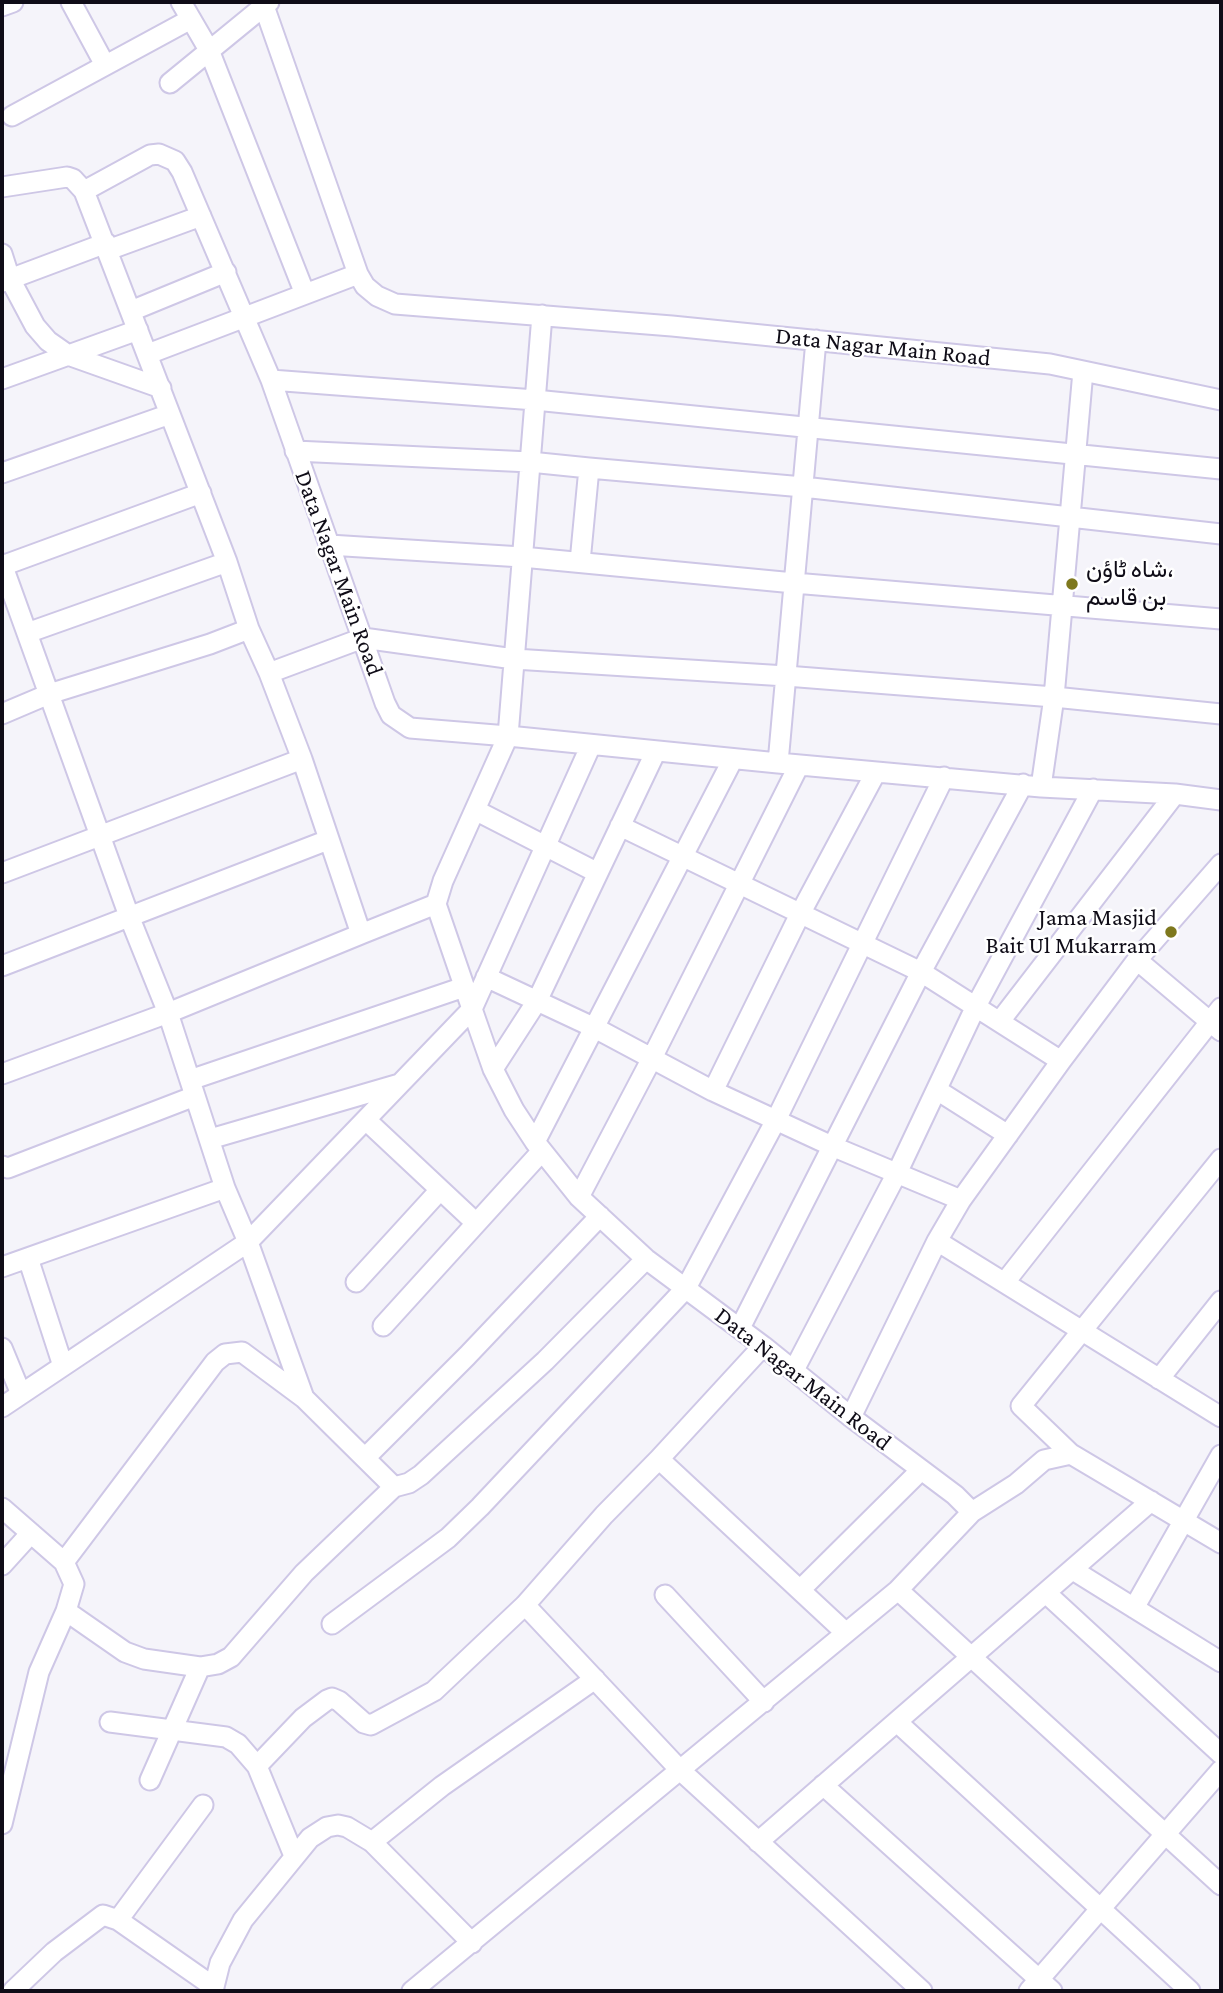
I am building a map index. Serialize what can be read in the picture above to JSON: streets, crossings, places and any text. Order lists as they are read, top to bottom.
{
  "streets": {
    "street": ["Data Nagar Main Road"]
  },
  "places": ["شاہ ٹاؤن، بن قاسم", "Jama Masjid Bait Ul Mukarram"]
}
